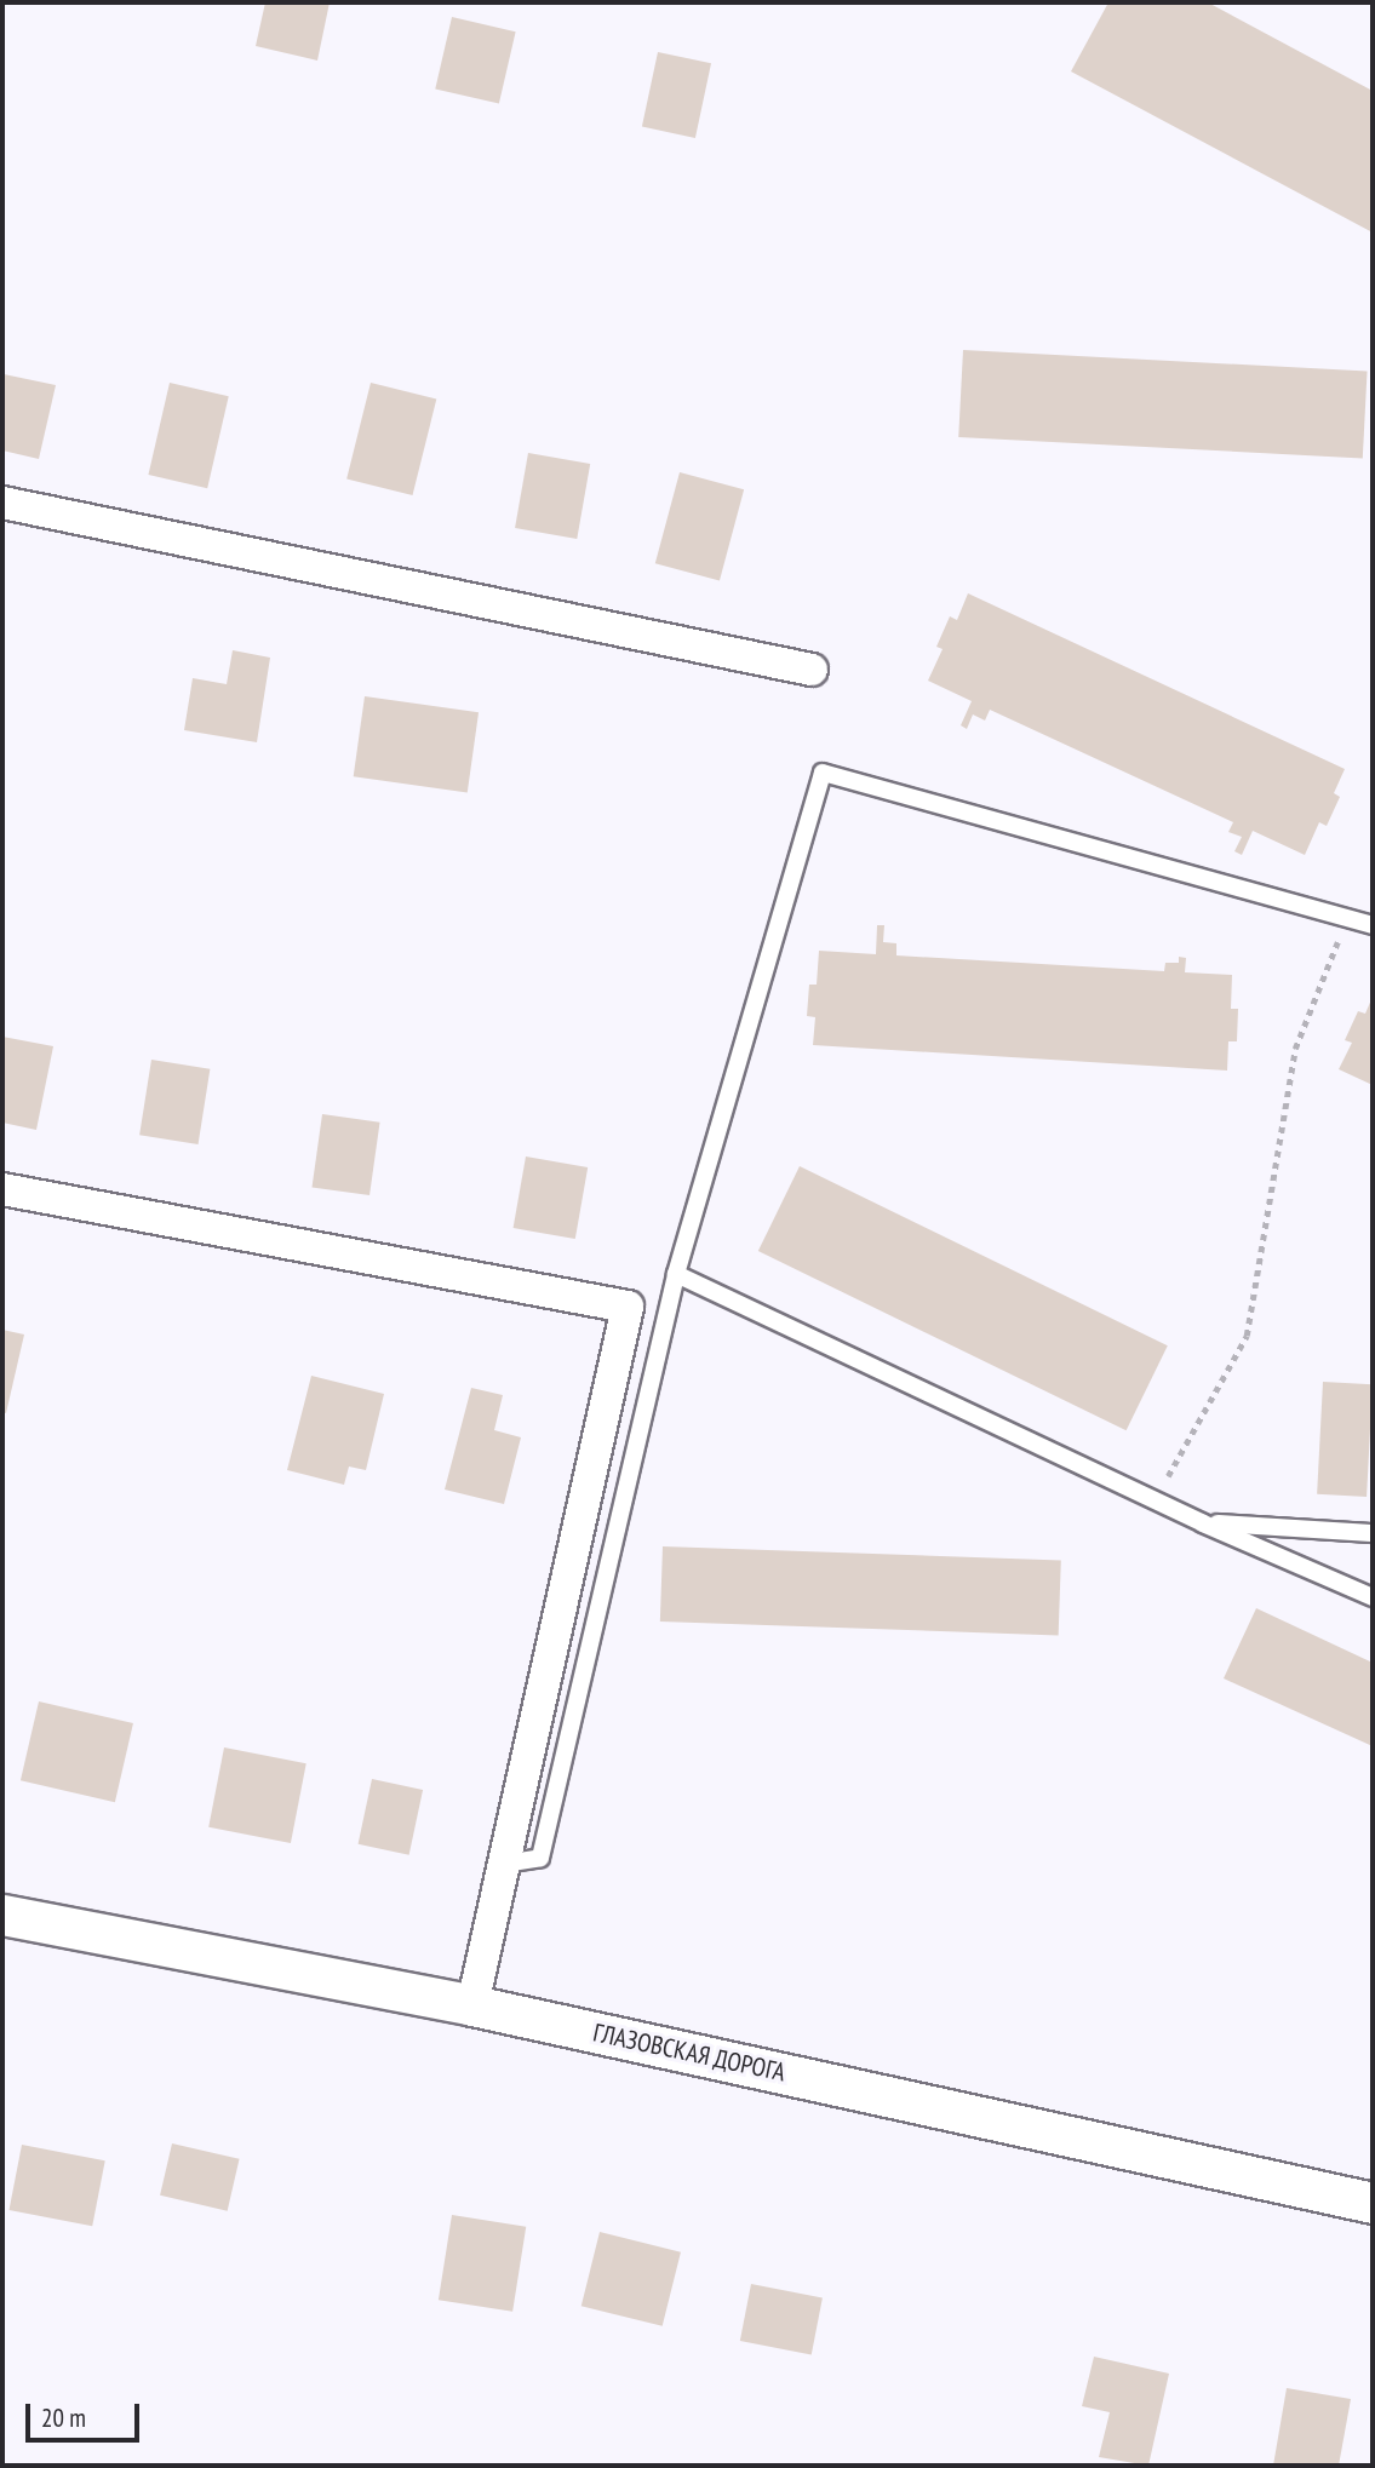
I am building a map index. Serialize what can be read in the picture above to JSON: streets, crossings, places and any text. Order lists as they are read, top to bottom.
{
  "streets": {
    "street": ["ГЛАЗОВСКАЯ ДОРОГА"]
  },
  "scale_bar": "20 m"
}
